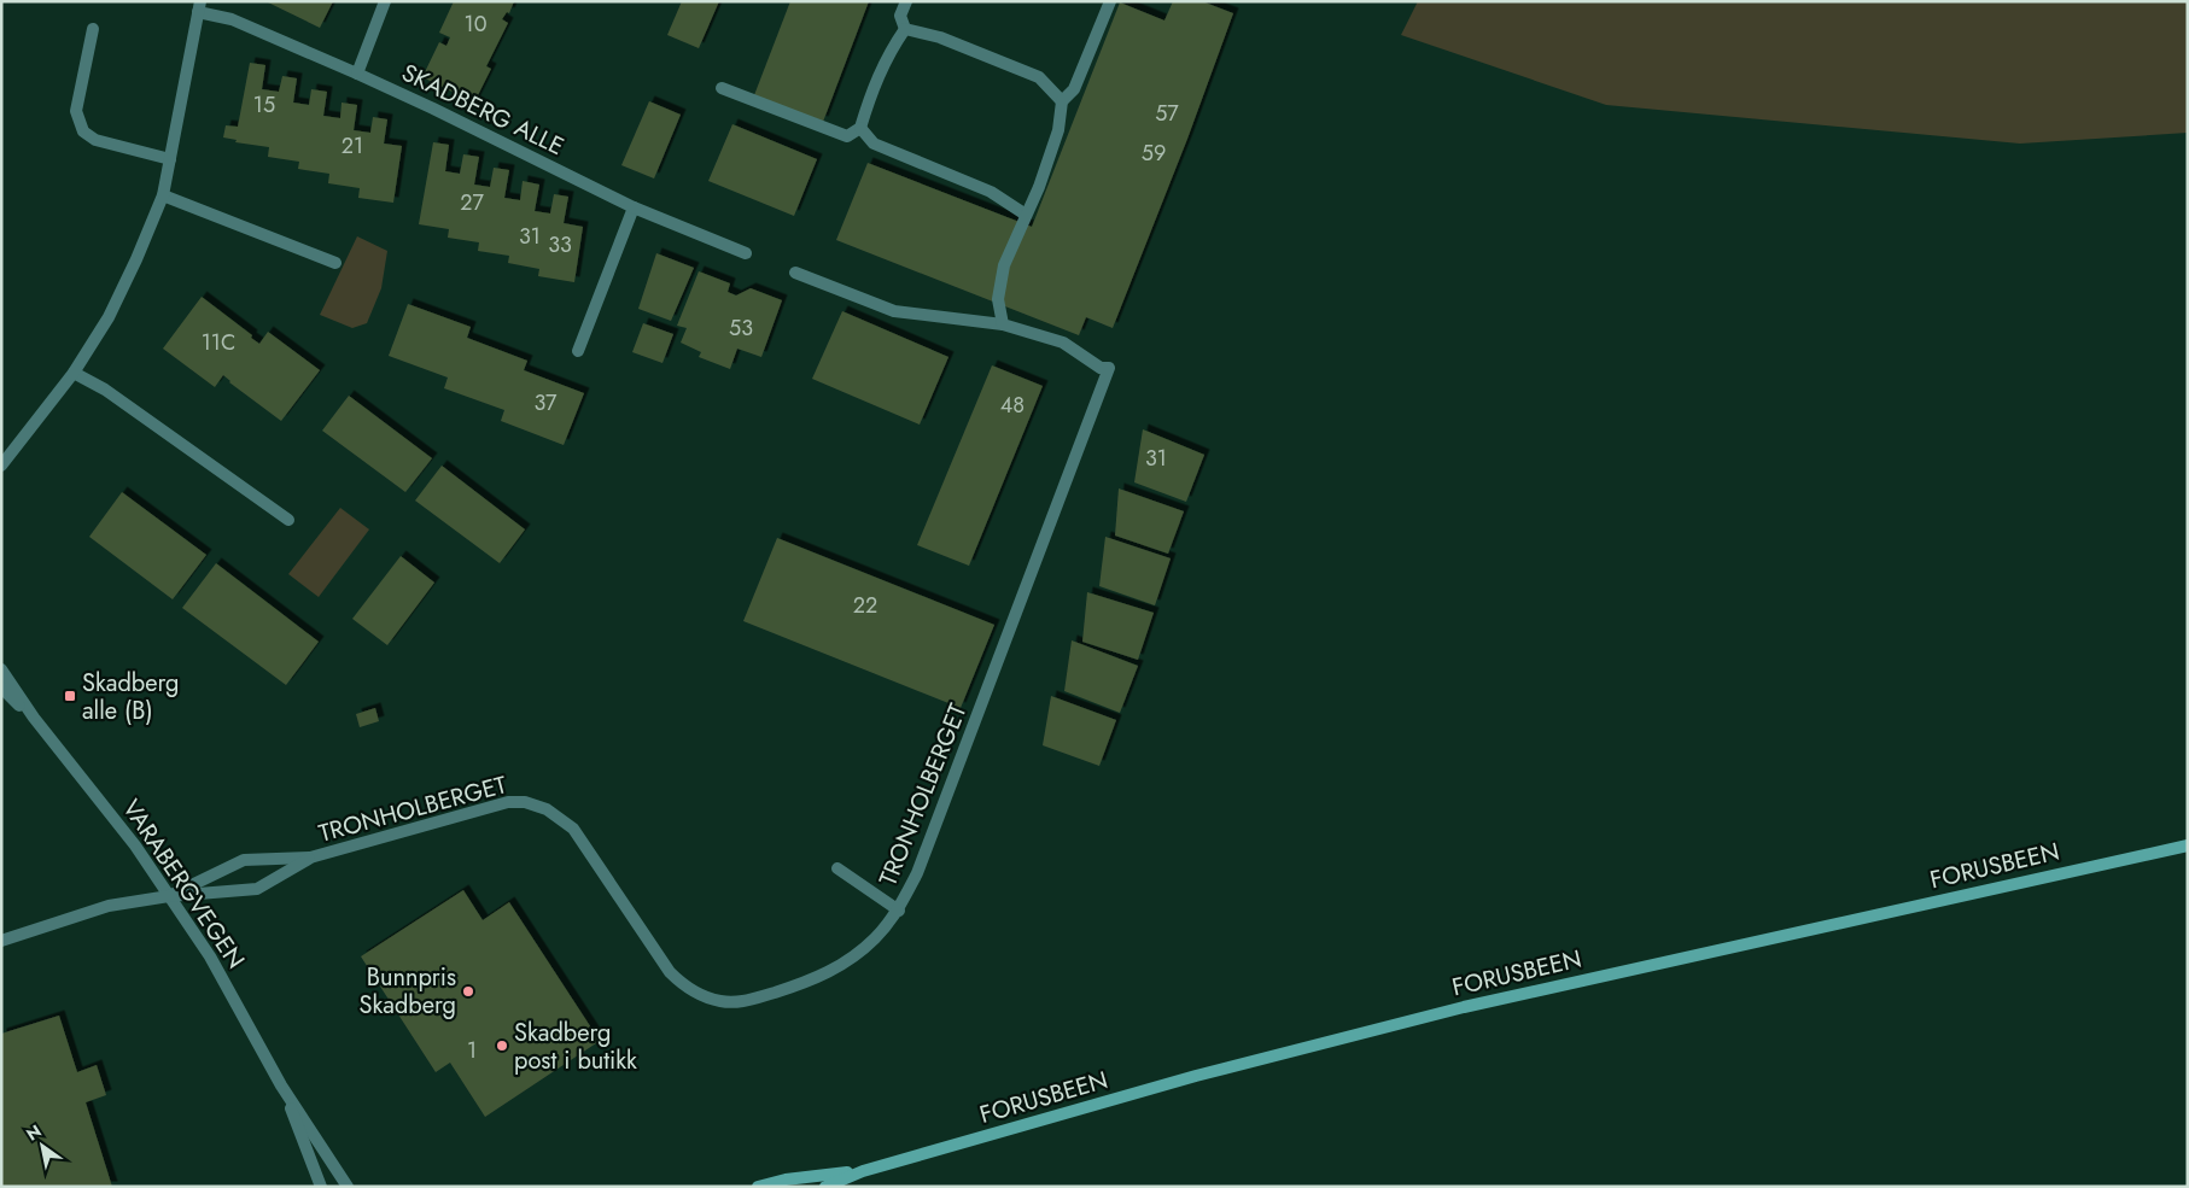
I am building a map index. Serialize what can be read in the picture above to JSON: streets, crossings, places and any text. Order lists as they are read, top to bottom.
{
  "streets": {
    "main road": ["FORUSBEEN"],
    "street": ["SKADBERG ALLE", "TRONHOLBERGET", "VARABERGVEGEN"]
  },
  "crossings": [
    ["TRONHOLBERGET", "VARABERGVEGEN"]
  ],
  "places": {
    "transit": ["Skadberg alle (B)"],
    "other": ["Bunnpris Skadberg", "Skadberg post i butikk"]
  },
  "house_numbers": [
    "10",
    "15",
    "57",
    "21",
    "59",
    "27",
    "31",
    "33",
    "53",
    "11C",
    "37",
    "48",
    "31",
    "22",
    "1"
  ],
  "north": "top left"
}
